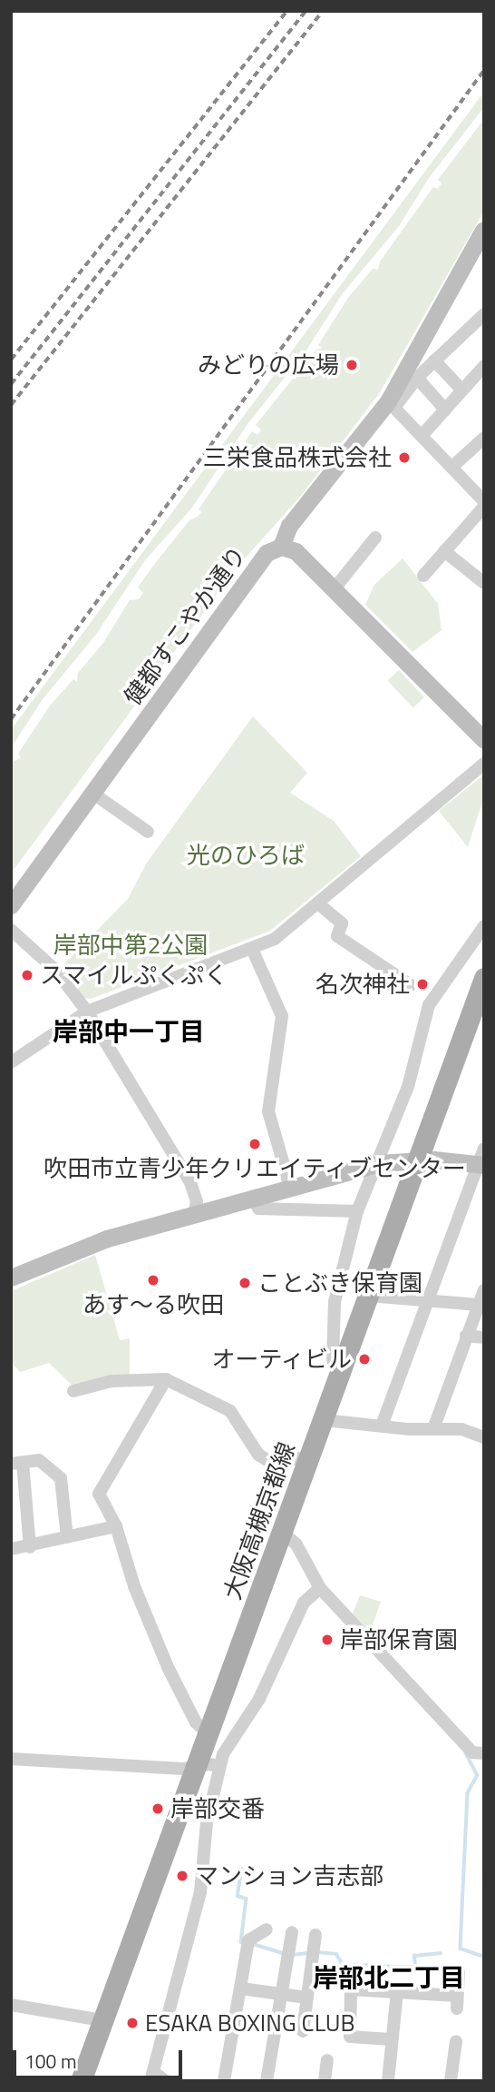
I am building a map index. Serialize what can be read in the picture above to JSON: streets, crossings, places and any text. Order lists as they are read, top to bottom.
{
  "streets": {
    "main road": ["大阪高槻京都線"],
    "street": ["健都すこやか通り"]
  },
  "districts": ["岸部中一丁目", "岸部北二丁目"],
  "parks": ["光のひろば", "岸部中第2公園"],
  "places": [
    "みどりの広場",
    "三栄食品株式会社",
    "スマイルぷくぷく",
    "名次神社",
    "吹田市立青少年クリエイティブセンター",
    "あす～る吹田",
    "ことぶき保育園",
    "オーティビル",
    "岸部保育園",
    "岸部交番",
    "マンション吉志部",
    "ESAKA BOXING CLUB"
  ],
  "scale_bar": "100 m"
}
